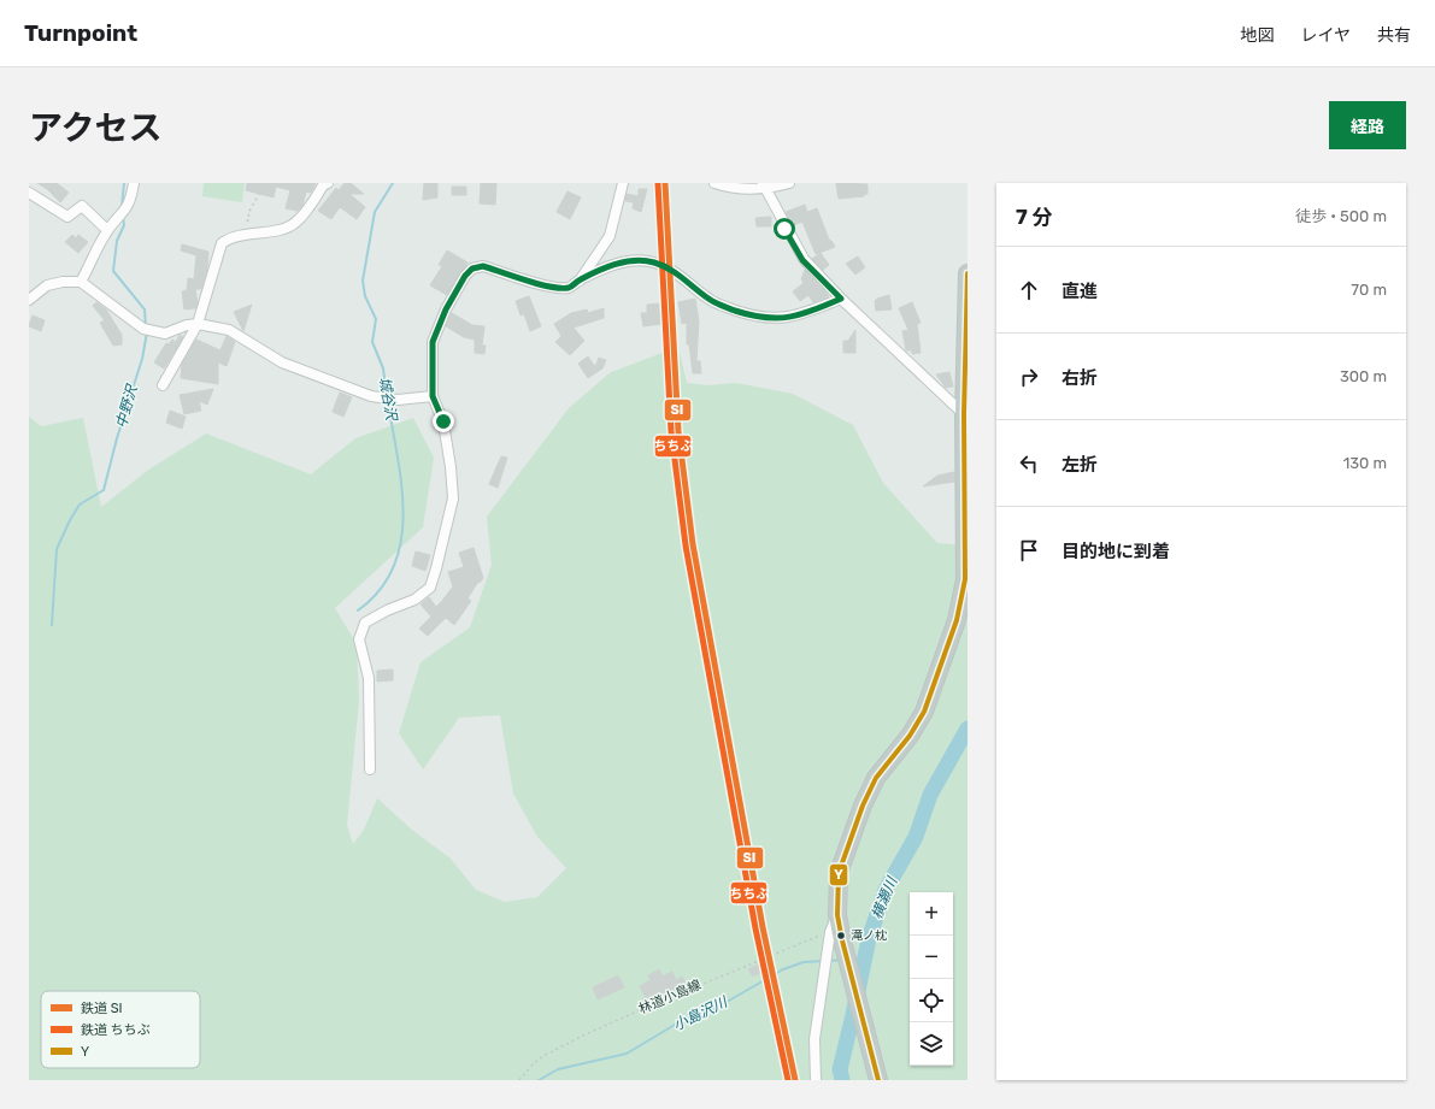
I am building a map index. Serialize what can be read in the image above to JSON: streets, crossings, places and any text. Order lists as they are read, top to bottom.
{
  "streets": {
    "path": ["林道小島線"]
  },
  "water": [
    "城谷沢",
    "中野沢",
    "横瀬川",
    "小島沢川"
  ],
  "places": ["滝ノ枕"],
  "lines": ["rail line SI", "rail line ちちぶ", "transit line Y"],
  "legend": ["鉄道 SI", "鉄道 ちちぶ", "Y"],
  "page": {
    "header": "Turnpoint",
    "nav": ["地図", "レイヤ", "共有"],
    "title": "アクセス",
    "buttons": "経路",
    "heading": ["7 分", "徒歩 · 500 m"],
    "list": [
      ["直進", "70 m"],
      ["右折", "300 m"],
      ["左折", "130 m"],
      "目的地に到着"
    ],
    "map_buttons": ["+", "−"]
  }
}
